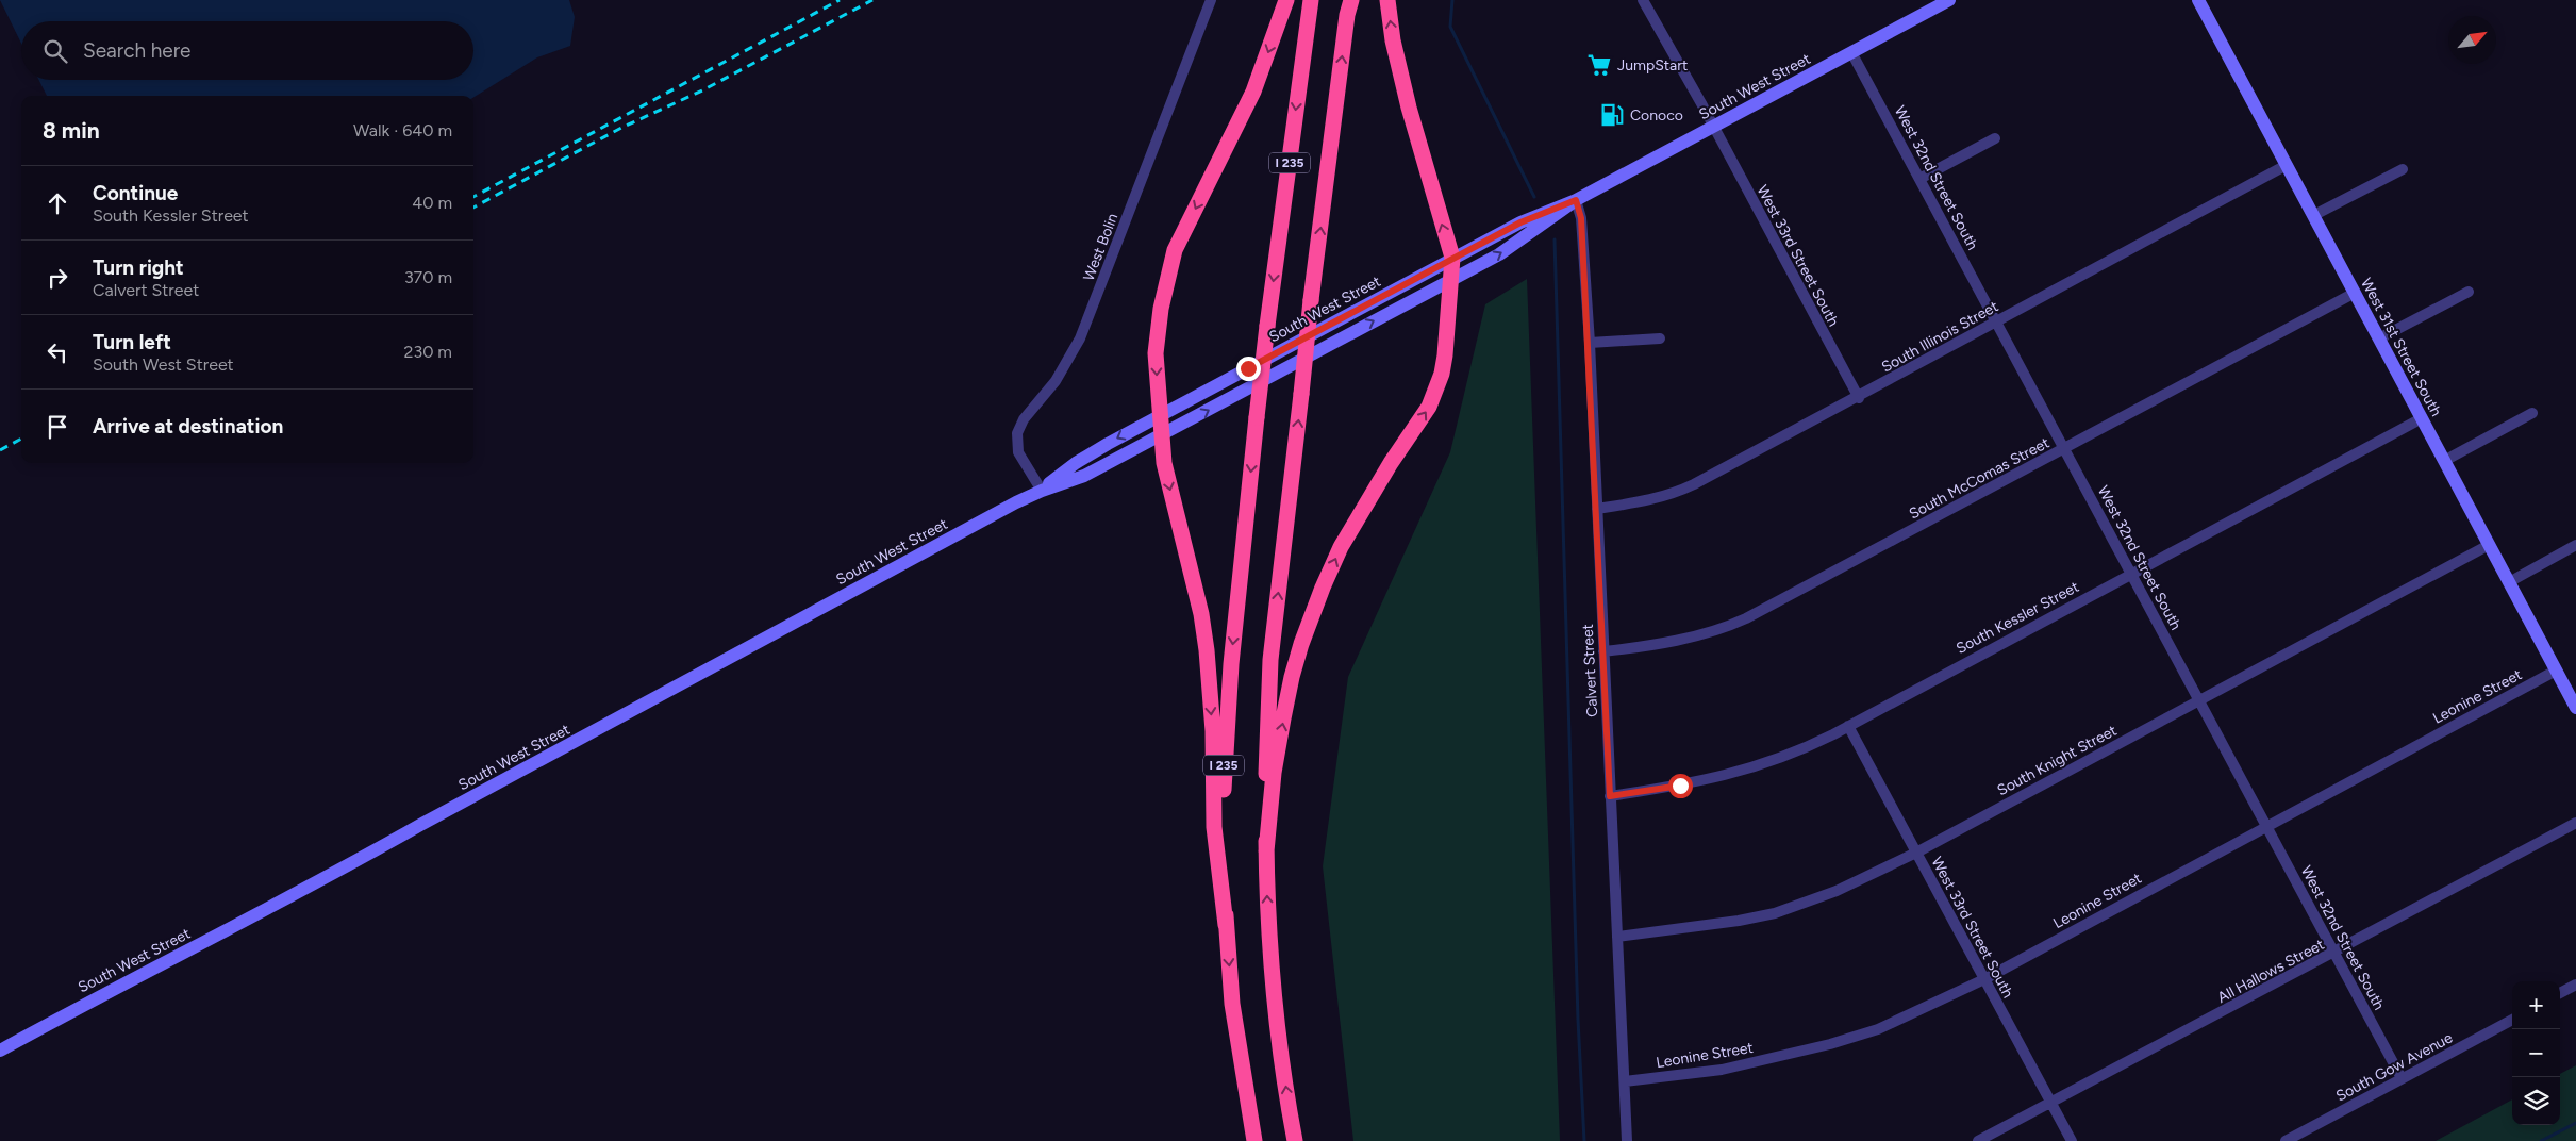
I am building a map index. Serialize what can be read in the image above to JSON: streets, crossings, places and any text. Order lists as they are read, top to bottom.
{
  "streets": {
    "highway": ["I 235"],
    "street": [
      "South West Street",
      "West 32nd Street South",
      "West Bolin",
      "West 33rd Street South",
      "South Illinois Street",
      "West 31st Street South",
      "South McComas Street",
      "South Kessler Street",
      "Calvert Street",
      "Leonine Street",
      "South Knight Street",
      "All Hallows Street",
      "South Gow Avenue"
    ]
  },
  "crossings": [
    ["South West Street", "West 32nd Street South"],
    ["South West Street", "West Bolin"],
    ["South West Street", "West 33rd Street South"],
    ["South West Street", "Calvert Street"],
    ["West 32nd Street South", "South Illinois Street"],
    ["West 32nd Street South", "South McComas Street"],
    ["West 32nd Street South", "South Kessler Street"],
    ["West 32nd Street South", "Leonine Street"],
    ["West 32nd Street South", "South Knight Street"],
    ["West 32nd Street South", "All Hallows Street"],
    ["West 32nd Street South", "South Gow Avenue"],
    ["West 33rd Street South", "South Illinois Street"],
    ["West 33rd Street South", "South Kessler Street"],
    ["West 33rd Street South", "Leonine Street"],
    ["West 33rd Street South", "South Knight Street"],
    ["West 33rd Street South", "All Hallows Street"],
    ["South Illinois Street", "West 31st Street South"],
    ["South Illinois Street", "Calvert Street"],
    ["West 31st Street South", "South McComas Street"],
    ["West 31st Street South", "South Kessler Street"],
    ["West 31st Street South", "Leonine Street"],
    ["West 31st Street South", "South Knight Street"],
    ["South McComas Street", "Calvert Street"],
    ["South Kessler Street", "Calvert Street"],
    ["Calvert Street", "Leonine Street"],
    ["Calvert Street", "South Knight Street"]
  ],
  "places": {
    "supermarket": ["JumpStart"],
    "fuel station": ["Conoco"]
  },
  "north": "top right",
  "page": {
    "search": "Search here",
    "heading": ["8 min", "Walk · 640 m"],
    "list": [
      ["Continue", "South Kessler Street", "40 m"],
      ["Turn right", "Calvert Street", "370 m"],
      ["Turn left", "South West Street", "230 m"],
      "Arrive at destination"
    ],
    "map_buttons": ["+", "−"]
  }
}
